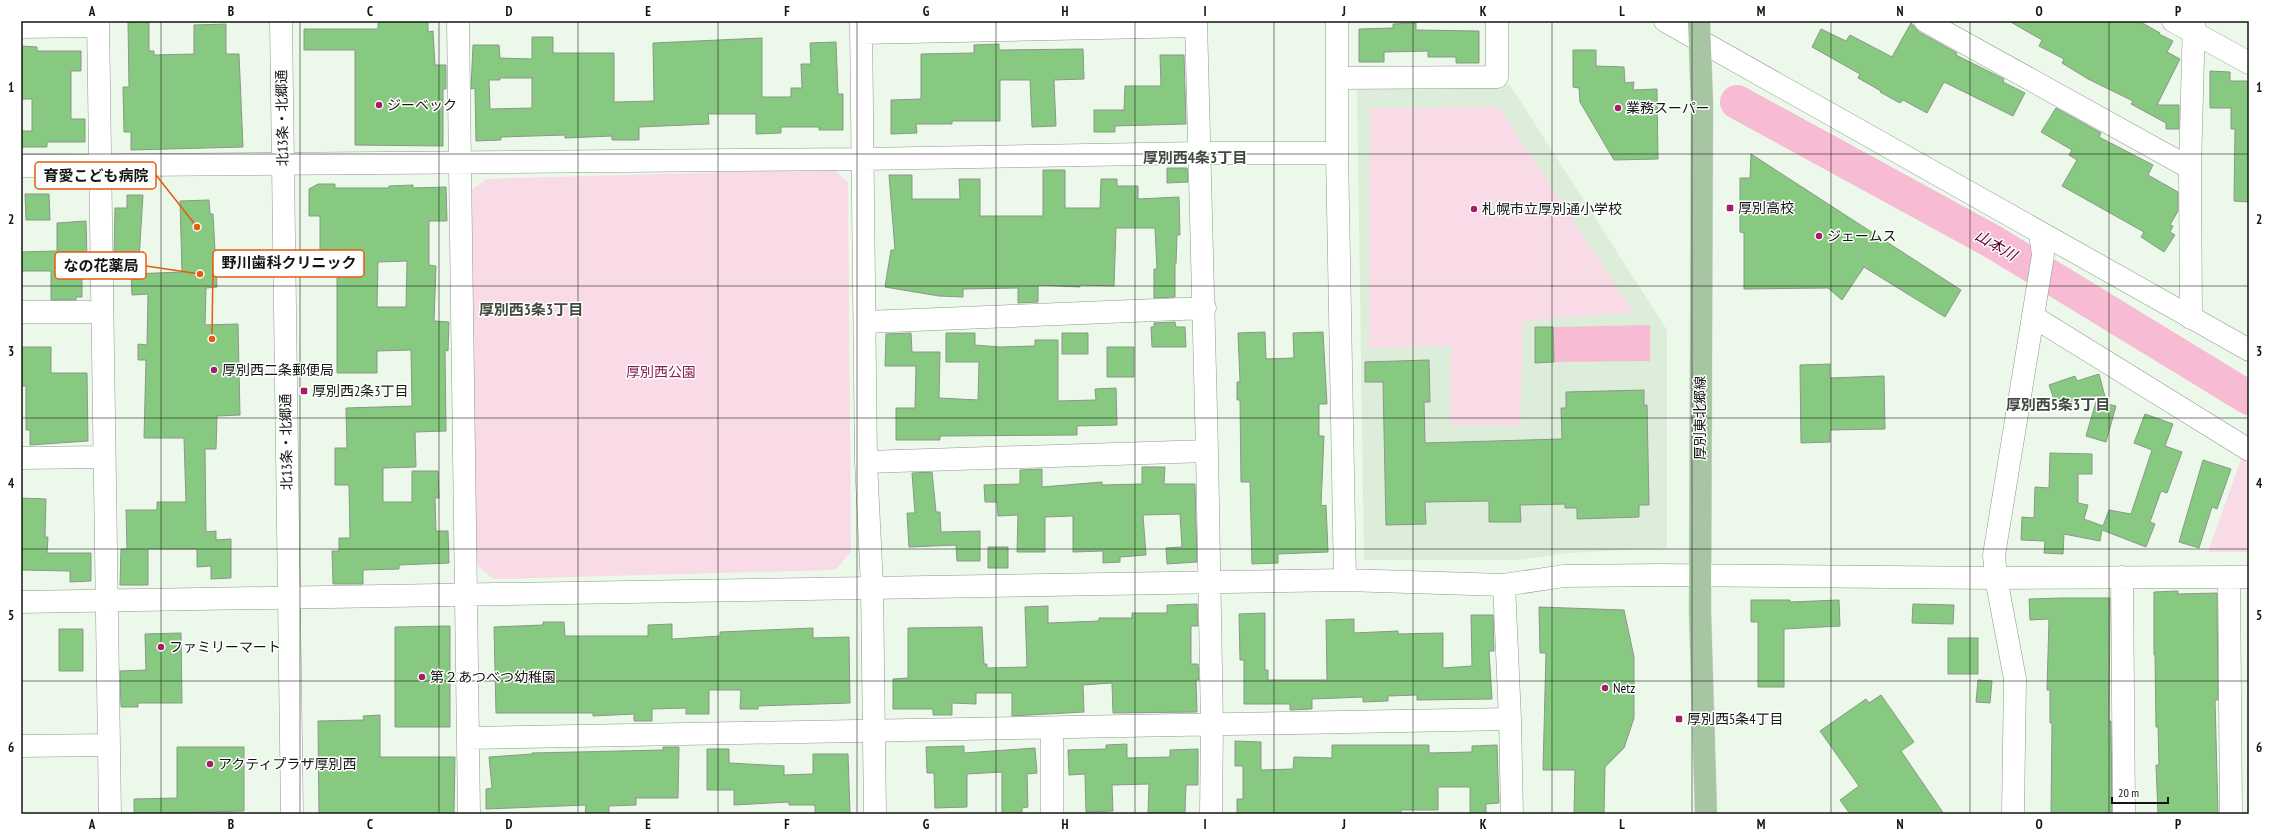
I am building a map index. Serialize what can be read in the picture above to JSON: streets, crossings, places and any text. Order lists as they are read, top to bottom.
{
  "streets": {
    "main road": ["厚別東北郷線"],
    "street": ["北13条・北郷通"]
  },
  "districts": ["厚別西4条3丁目", "厚別西3条3丁目", "厚別西5条3丁目"],
  "water": ["山本川"],
  "parks": ["厚別西公園"],
  "places": {
    "other": [
      "ジーベック",
      "業務スーパー",
      "札幌市立厚別通小学校",
      "育愛こども病院",
      "ジェームス",
      "なの花薬局",
      "野川歯科クリニック",
      "厚別西二条郵便局",
      "ファミリーマート",
      "第２あつべつ幼稚園",
      "Netz",
      "アクティプラザ厚別西"
    ],
    "transit": ["厚別高校", "厚別西2条3丁目", "厚別西5条4丁目"]
  },
  "scale_bar": "20 m",
  "grid": {
    "columns": [
      "A",
      "B",
      "C",
      "D",
      "E",
      "F",
      "G",
      "H",
      "I",
      "J",
      "K",
      "L",
      "M",
      "N",
      "O",
      "P"
    ],
    "rows": [
      "1",
      "2",
      "3",
      "4",
      "5",
      "6"
    ]
  }
}
